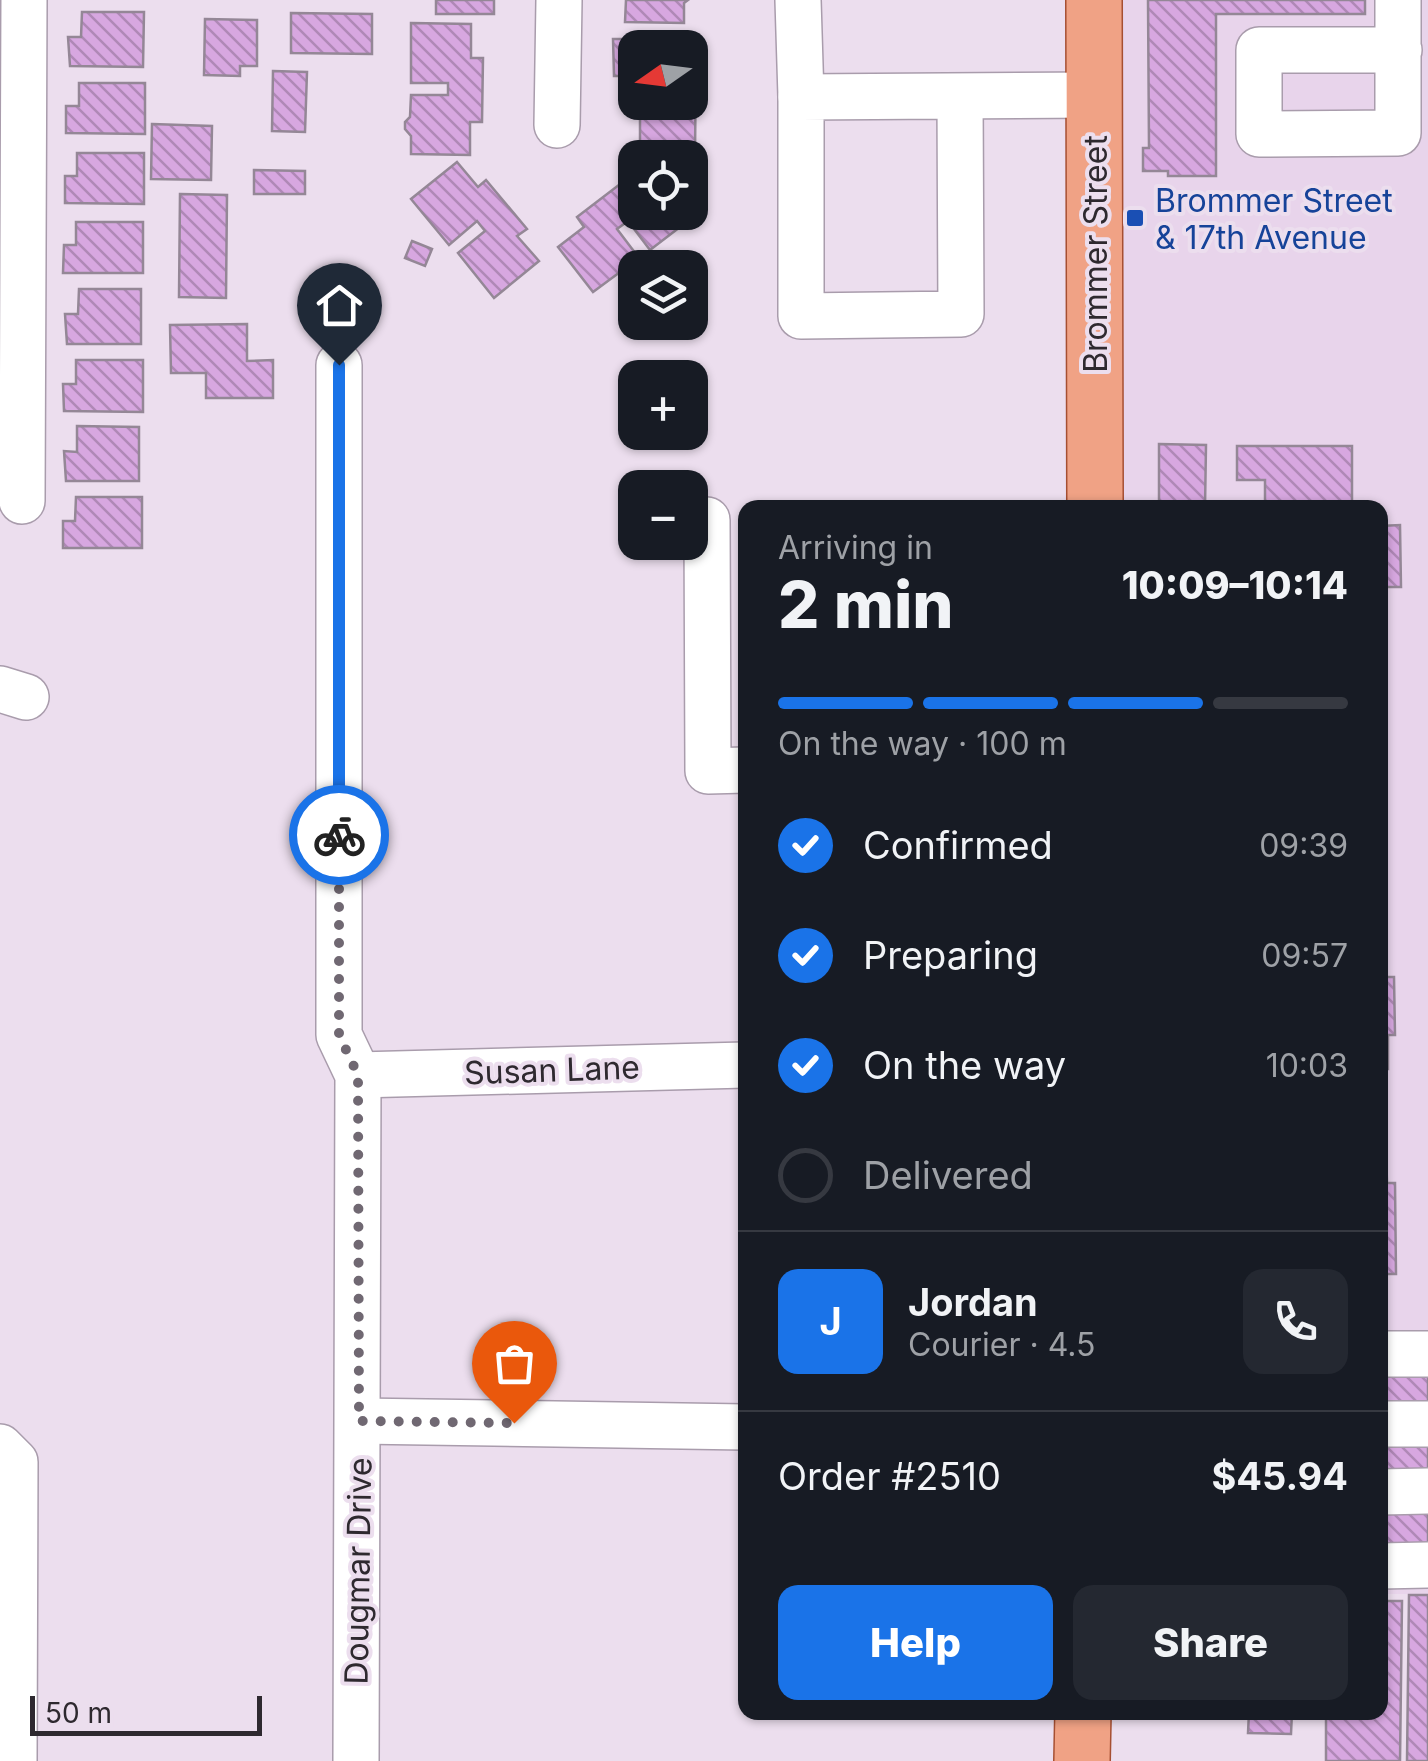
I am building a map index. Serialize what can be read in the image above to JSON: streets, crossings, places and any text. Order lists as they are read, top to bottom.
{
  "streets": {
    "main road": ["Brommer Street"],
    "street": ["Susan Lane", "Dougmar Drive"]
  },
  "crossings": [
    ["Susan Lane", "Dougmar Drive"]
  ],
  "places": {
    "transit": ["Brommer Street & 17th Avenue"]
  },
  "scale_bar": "50 m",
  "north": "left",
  "page": {
    "map_buttons": ["+", "−"],
    "heading": ["2 min", "Arriving in", "10:09–10:14"],
    "panel": [
      "Jordan",
      "Courier · 4.5",
      "Order #2510",
      "$45.94"
    ],
    "bar": "On the way · 100 m",
    "list": [
      ["Confirmed", "09:39"],
      ["Preparing", "09:57"],
      ["On the way", "10:03"],
      "Delivered"
    ],
    "round": "J",
    "buttons": ["Help", "Share"],
    "scale": "50 m"
  }
}
